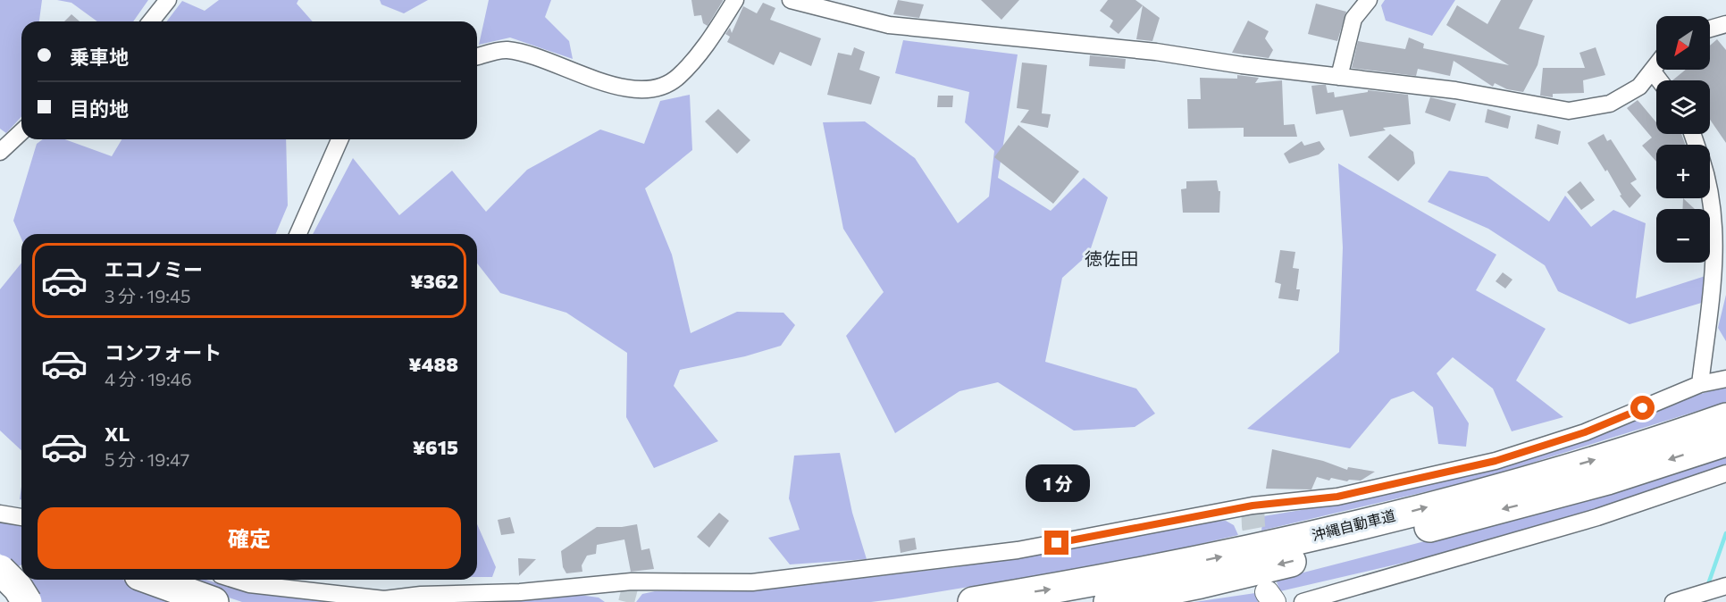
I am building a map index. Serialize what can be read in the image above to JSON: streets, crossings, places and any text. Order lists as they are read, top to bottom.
{
  "streets": {
    "highway": ["沖縄自動車道"]
  },
  "districts": ["徳佐田"],
  "north": "bottom left",
  "page": {
    "map_buttons": ["+", "−"],
    "banner": ["乗車地", "目的地"],
    "list": [
      {
        "name": "エコノミー",
        "note": "3 分 · 19:45",
        "value": "¥362"
      },
      {
        "name": "コンフォート",
        "note": "4 分 · 19:46",
        "value": "¥488"
      },
      {
        "name": "XL",
        "note": "5 分 · 19:47",
        "value": "¥615"
      }
    ],
    "bubble": "1 分",
    "buttons": "確定"
  }
}
